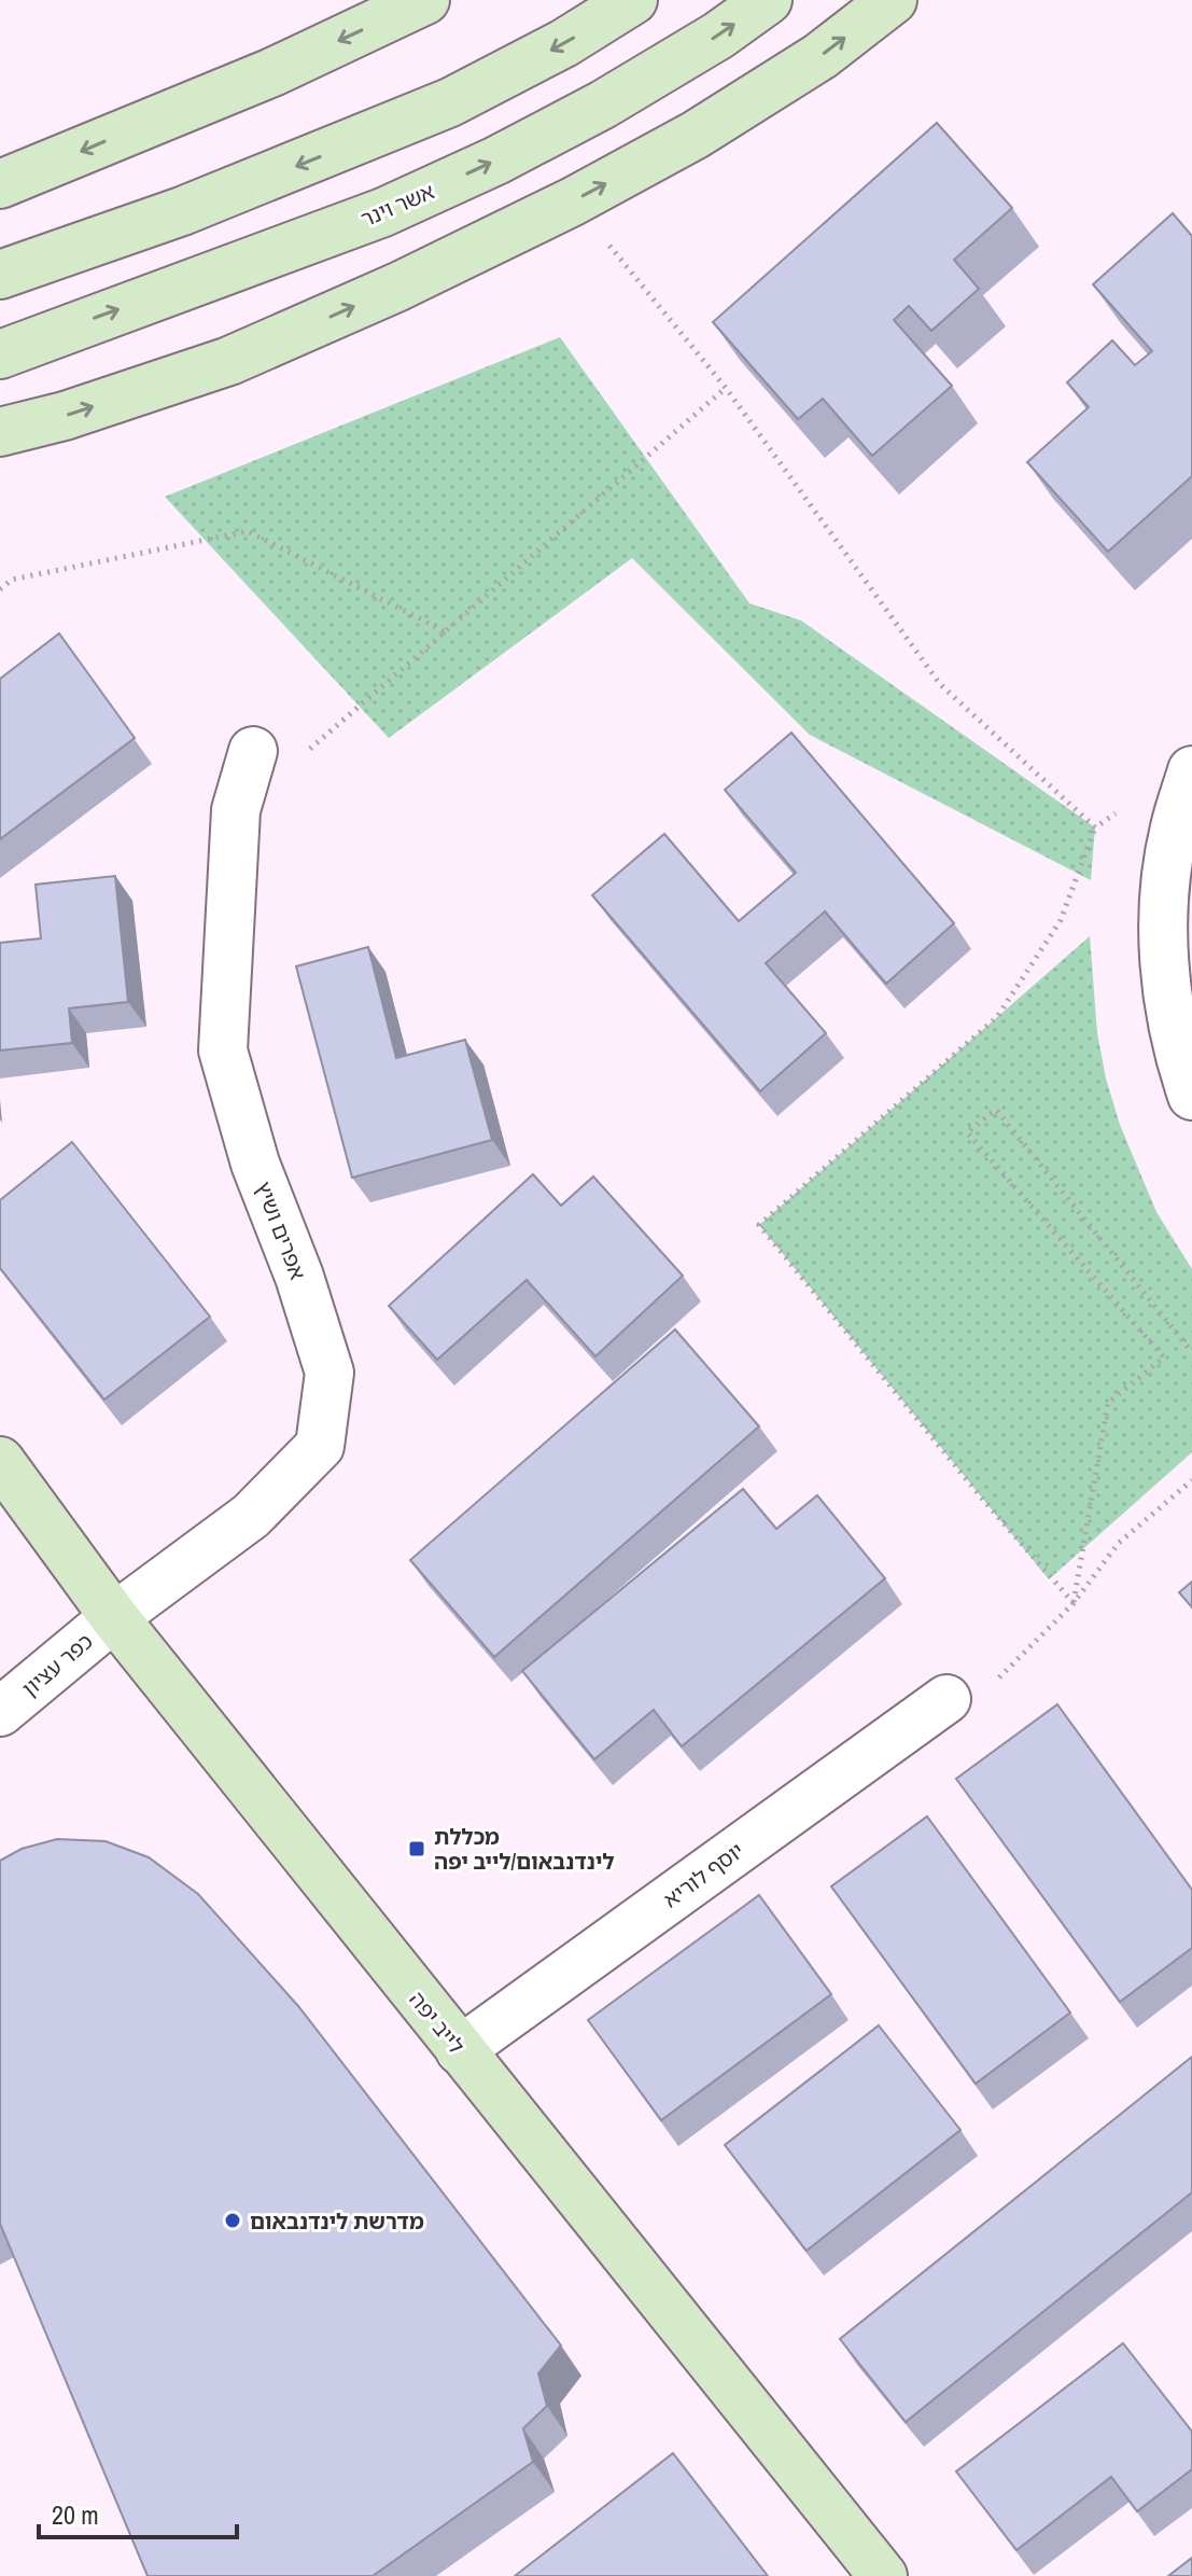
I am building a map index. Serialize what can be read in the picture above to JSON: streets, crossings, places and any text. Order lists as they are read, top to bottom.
{
  "streets": {
    "main road": ["אשר וינר", "לייב יפה"],
    "street": ["אפרים ושיץ", "כפר עציון", "יוסף לוריא"]
  },
  "crossings": [
    ["אפרים ושיץ", "כפר עציון"],
    ["אפרים ושיץ", "לייב יפה"],
    ["כפר עציון", "לייב יפה"],
    ["יוסף לוריא", "לייב יפה"]
  ],
  "places": {
    "transit": ["מכללת לינדנבאום/לייב יפה"],
    "other": ["מדרשת לינדנבאום"]
  },
  "scale_bar": "20 m"
}
